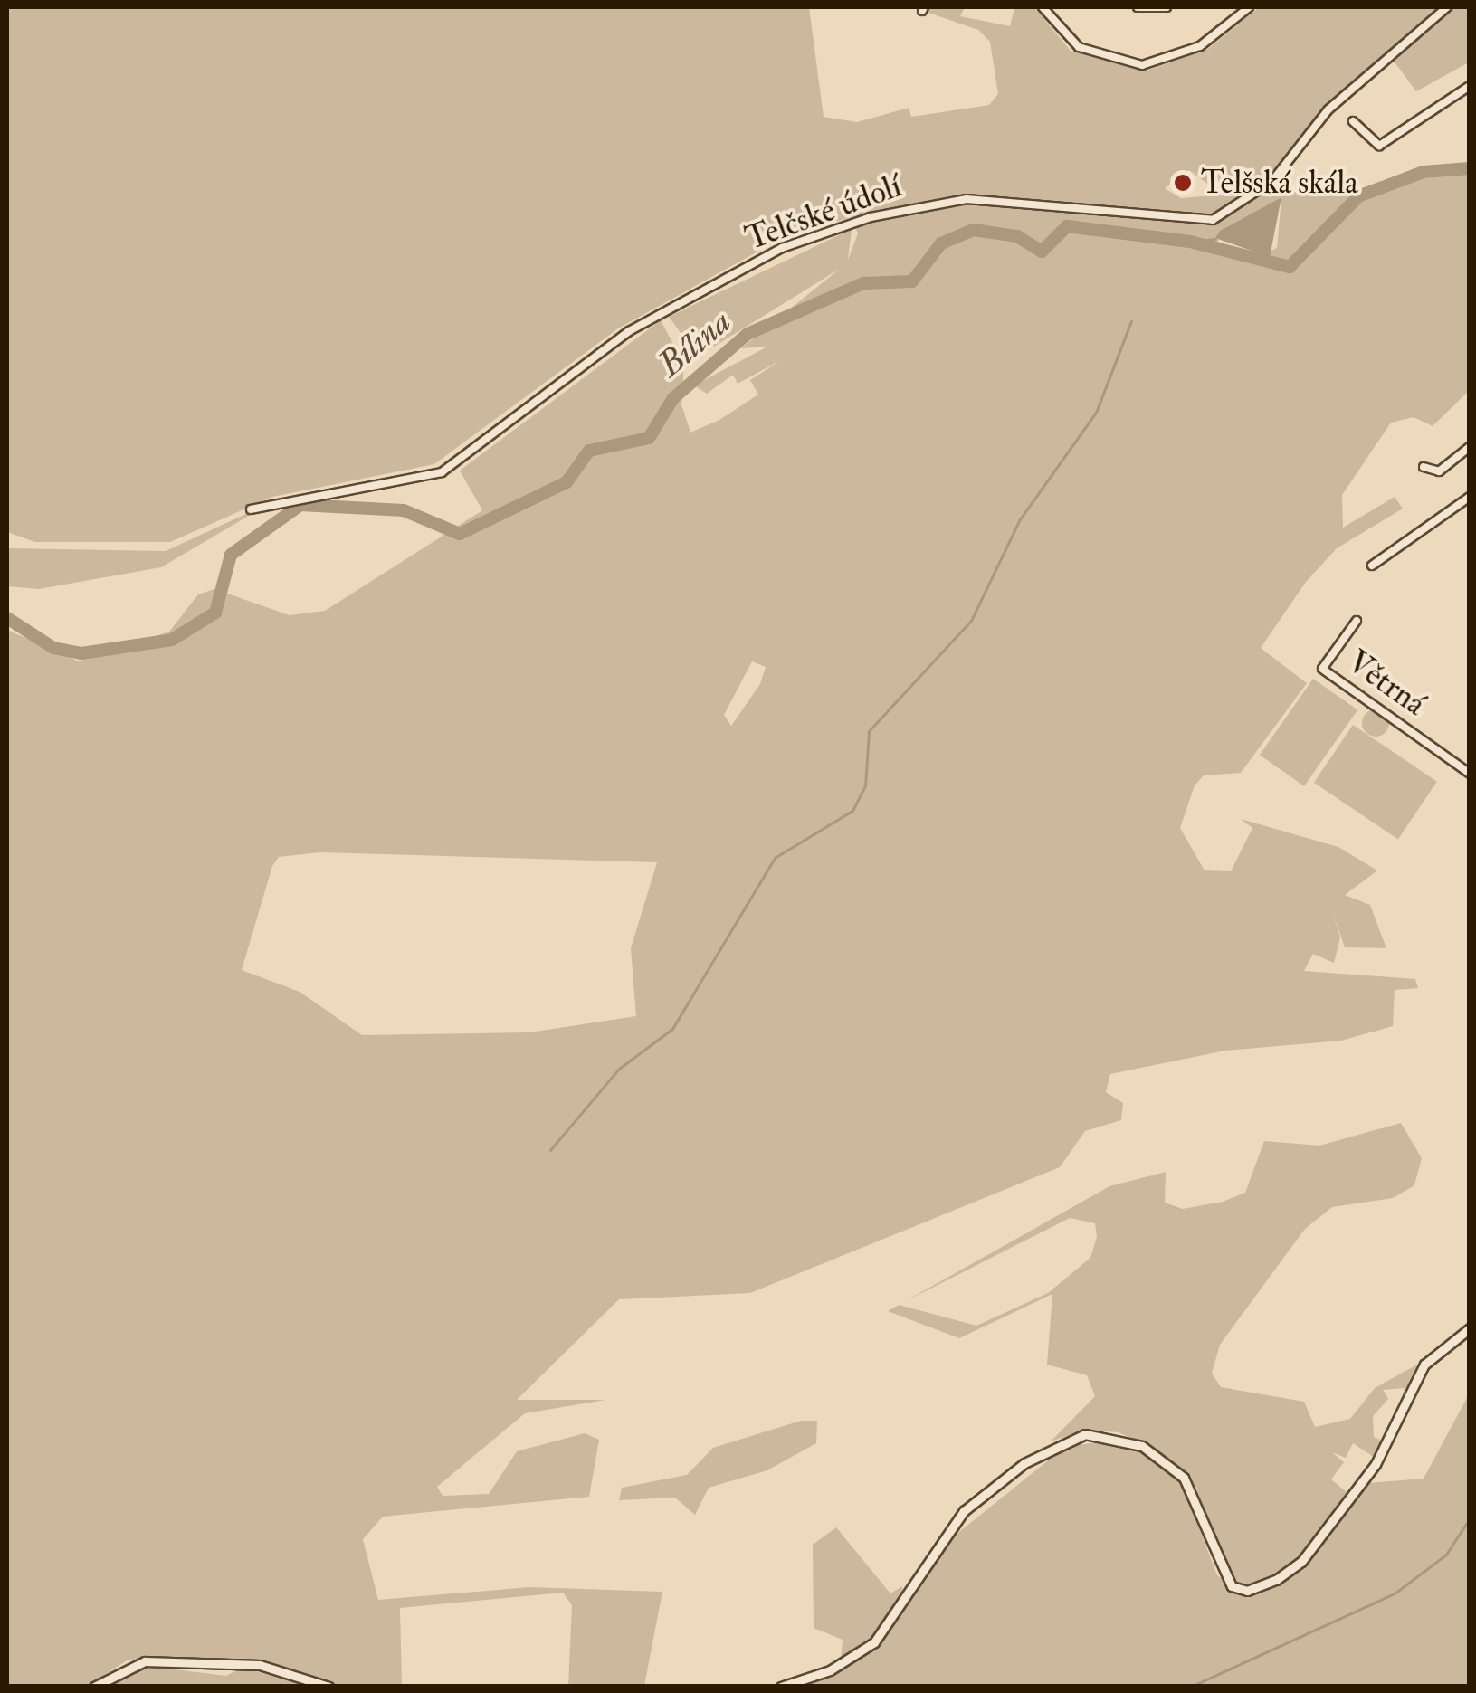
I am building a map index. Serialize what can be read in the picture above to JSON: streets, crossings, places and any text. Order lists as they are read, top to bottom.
{
  "streets": {
    "street": ["Telčské údolí", "Větrná"]
  },
  "water": ["Bílina"],
  "places": ["Telšská skála"]
}
